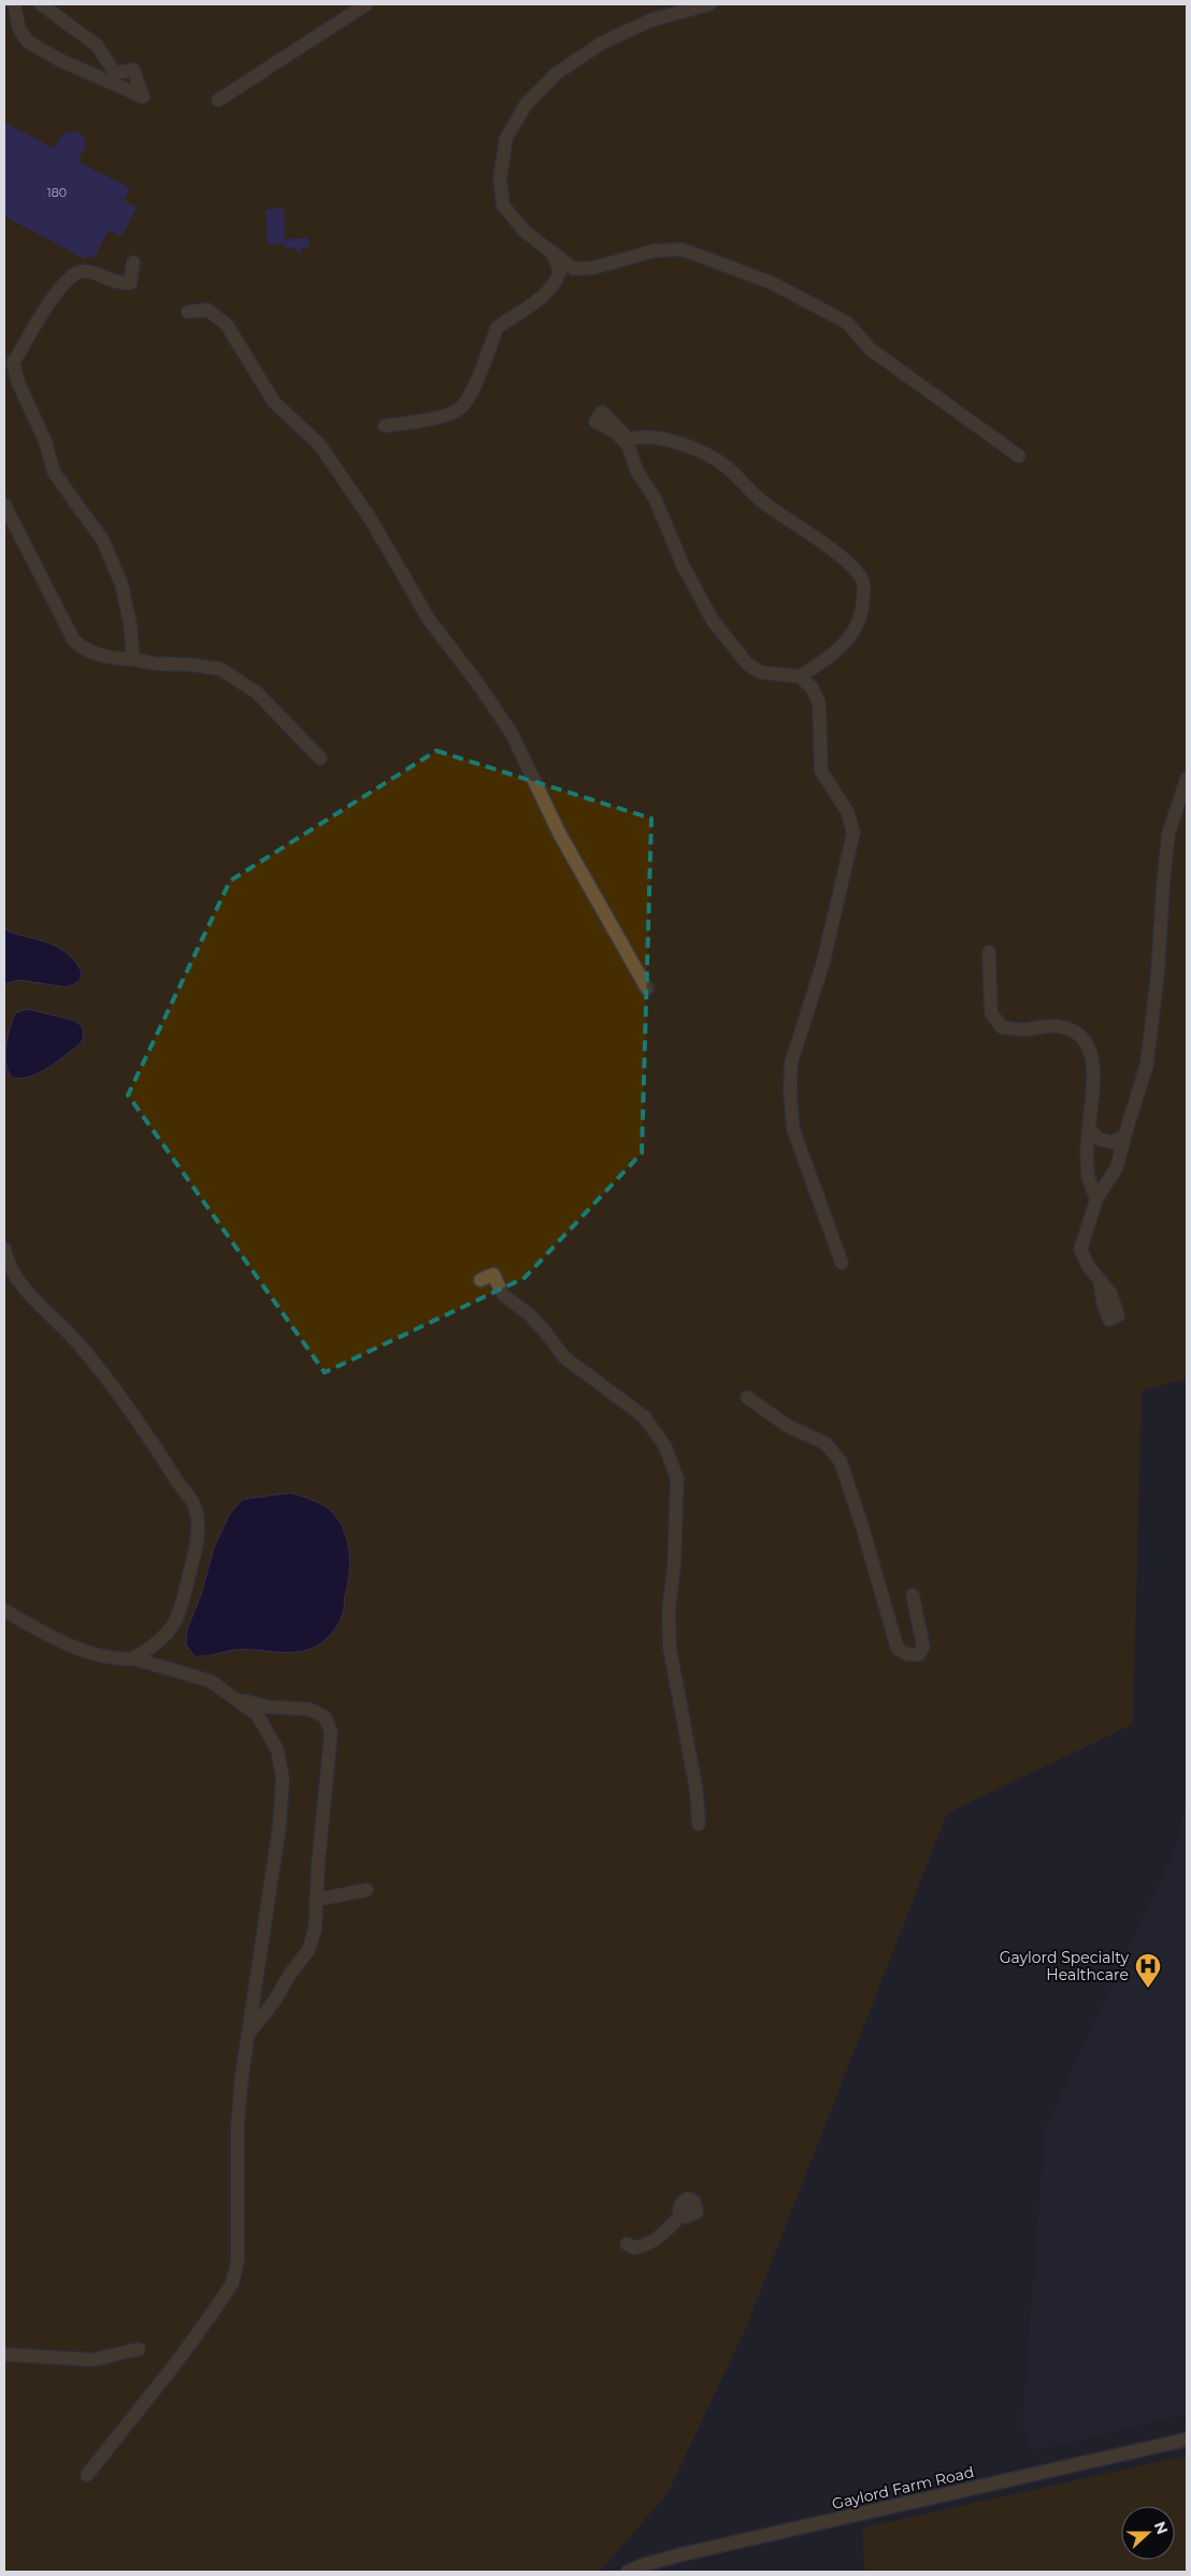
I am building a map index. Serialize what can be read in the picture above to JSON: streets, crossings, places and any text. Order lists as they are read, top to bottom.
{
  "streets": {
    "street": ["Gaylord Farm Road"]
  },
  "places": {
    "hospital": ["Gaylord Specialty Healthcare"]
  },
  "house_numbers": ["180"],
  "north": "right"
}
